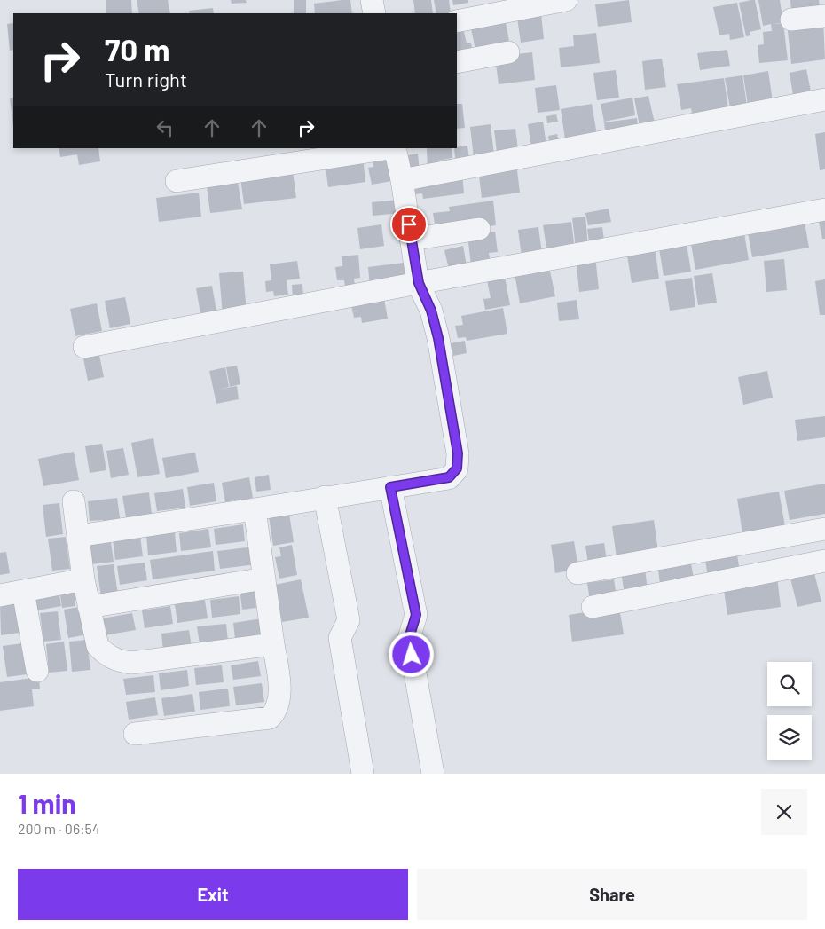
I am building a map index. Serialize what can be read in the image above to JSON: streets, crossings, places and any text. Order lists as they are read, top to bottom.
{
  "page": {
    "turn": ["70 m", "Turn right"],
    "heading": ["1 min", "200 m · 06:54"],
    "buttons": ["Exit", "Share"]
  }
}
